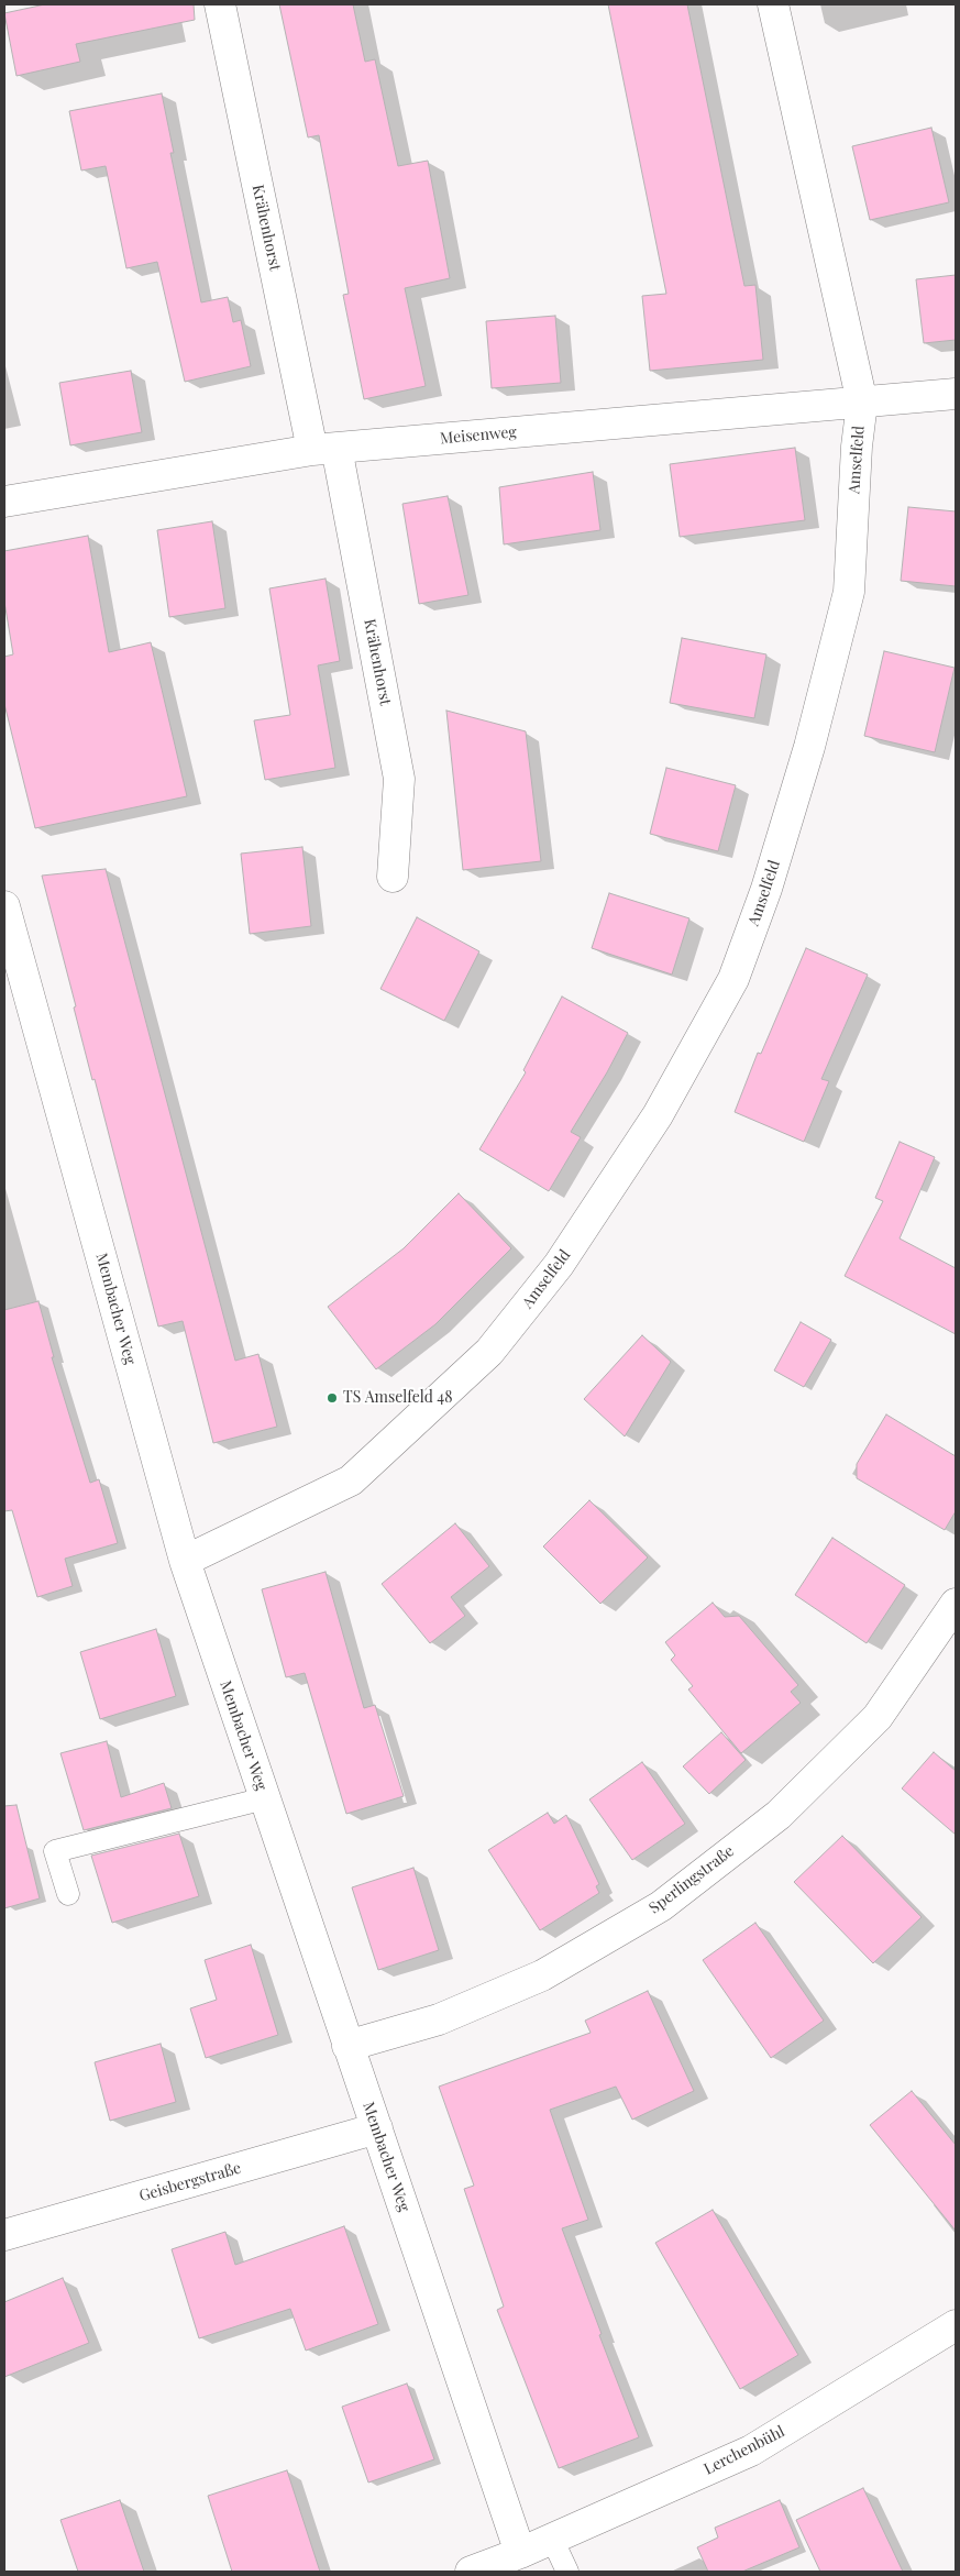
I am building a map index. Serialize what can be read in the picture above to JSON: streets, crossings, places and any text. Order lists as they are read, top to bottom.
{
  "streets": {
    "street": [
      "Krähenhorst",
      "Meisenweg",
      "Amselfeld",
      "Membacher Weg",
      "Sperlingstraße",
      "Geisbergstraße",
      "Lerchenbühl"
    ]
  },
  "crossings": [
    ["Krähenhorst", "Meisenweg"],
    ["Meisenweg", "Amselfeld"],
    ["Amselfeld", "Membacher Weg"],
    ["Membacher Weg", "Sperlingstraße"],
    ["Membacher Weg", "Geisbergstraße"],
    ["Membacher Weg", "Lerchenbühl"]
  ],
  "places": ["TS Amselfeld 48"]
}
